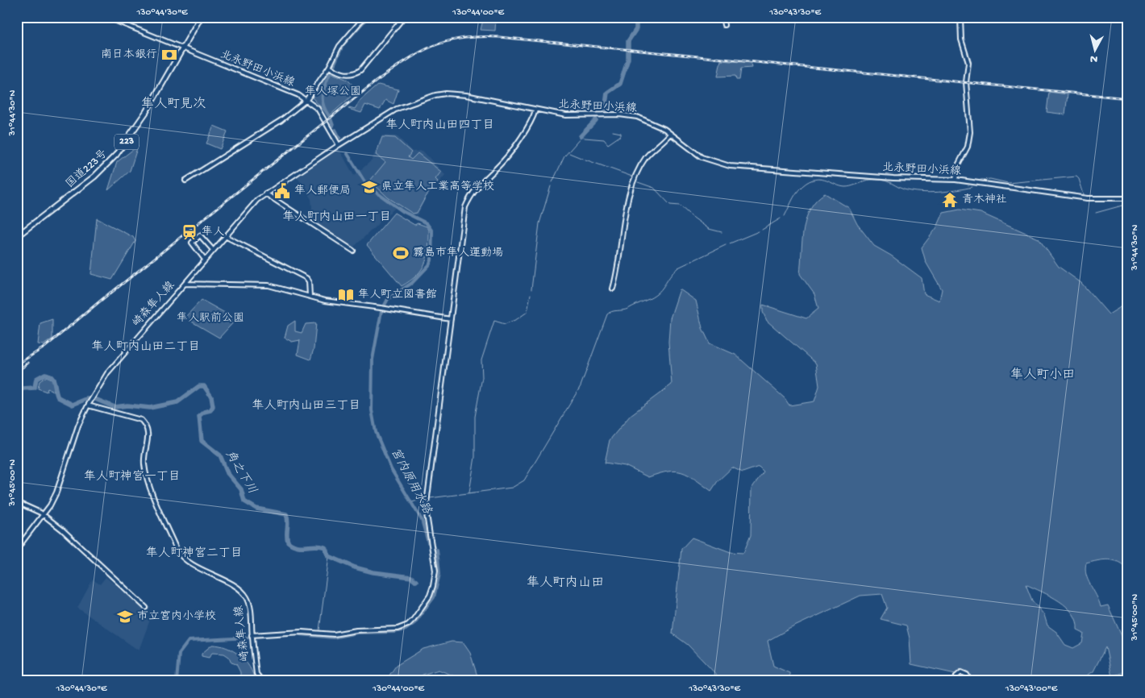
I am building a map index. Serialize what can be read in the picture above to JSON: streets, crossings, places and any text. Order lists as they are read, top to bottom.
{
  "streets": {
    "highway": ["223", "国道223号"],
    "street": ["北永野田小浜線", "崎森隼人線"]
  },
  "crossings": [
    ["北永野田小浜線", "国道223号"],
    ["北永野田小浜線", "崎森隼人線"]
  ],
  "districts": [
    "隼人町見次",
    "隼人町内山田四丁目",
    "隼人町内山田一丁目",
    "隼人町内山田二丁目",
    "隼人町小田",
    "隼人町内山田三丁目",
    "隼人町神宮一丁目",
    "隼人町神宮二丁目",
    "隼人町内山田"
  ],
  "water": ["角之下川", "宮内原用水路"],
  "parks": ["隼人塚公園", "隼人駅前公園"],
  "places": {
    "bank": ["南日本銀行"],
    "school or university": ["県立隼人工業高等学校", "市立宮内小学校"],
    "public building": ["隼人郵便局"],
    "temple": ["青木神社"],
    "station": ["隼人"],
    "sports": ["霧島市隼人運動場"],
    "library": ["隼人町立図書館"]
  },
  "north": "bottom",
  "coordinates": [
    "130°44'30\"E",
    "130°44'00\"E",
    "130°43'30\"E",
    "31°44'30\"N",
    "31°45'00\"N",
    "130°43'00\"E"
  ]
}
